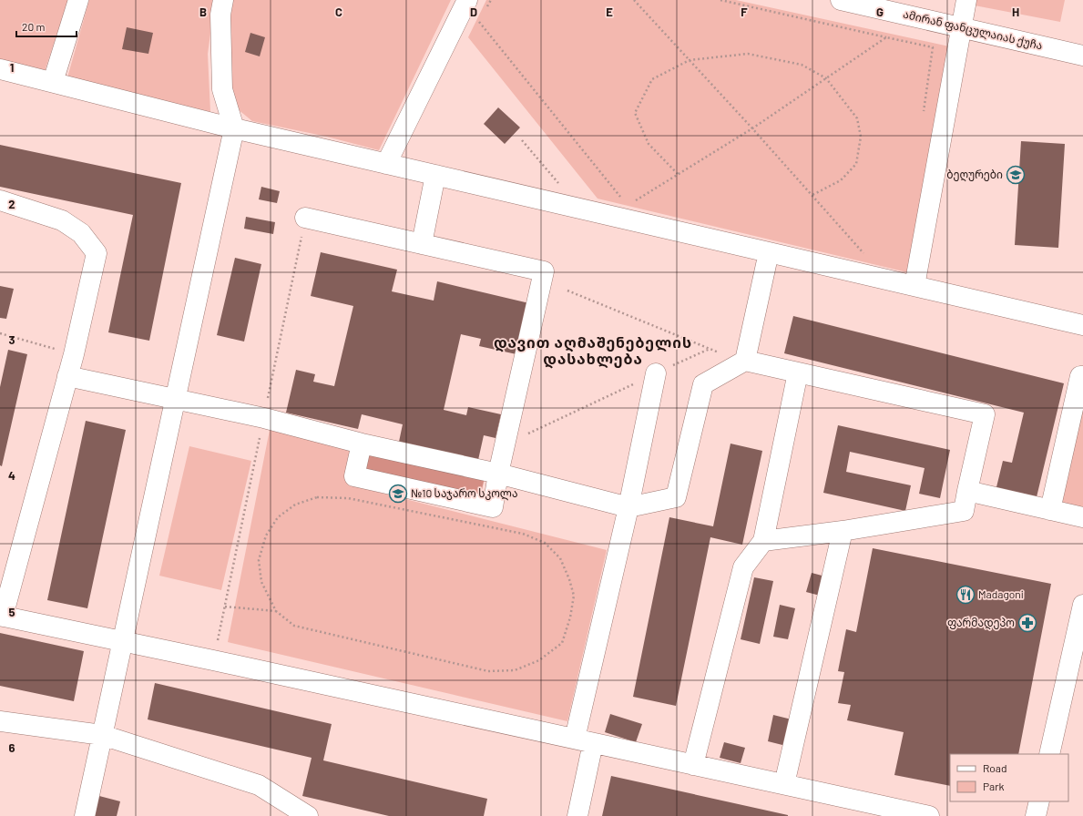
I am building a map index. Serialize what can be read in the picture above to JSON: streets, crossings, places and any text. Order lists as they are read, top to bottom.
{
  "streets": {
    "street": ["ამირან ფანცულაიას ქუჩა"]
  },
  "districts": ["დავით აღმაშენებელის დასახლება"],
  "places": {
    "school or university": ["ბეღურები", "№10 საჯარო სკოლა"],
    "restaurant": ["Madagoni"],
    "pharmacy": ["ფარმადეპო"]
  },
  "legend": ["Road", "Park"],
  "scale_bar": "20 m",
  "grid": {
    "columns": [
      "B",
      "C",
      "D",
      "E",
      "F",
      "G",
      "H"
    ],
    "rows": [
      "1",
      "2",
      "3",
      "4",
      "5",
      "6"
    ]
  }
}
